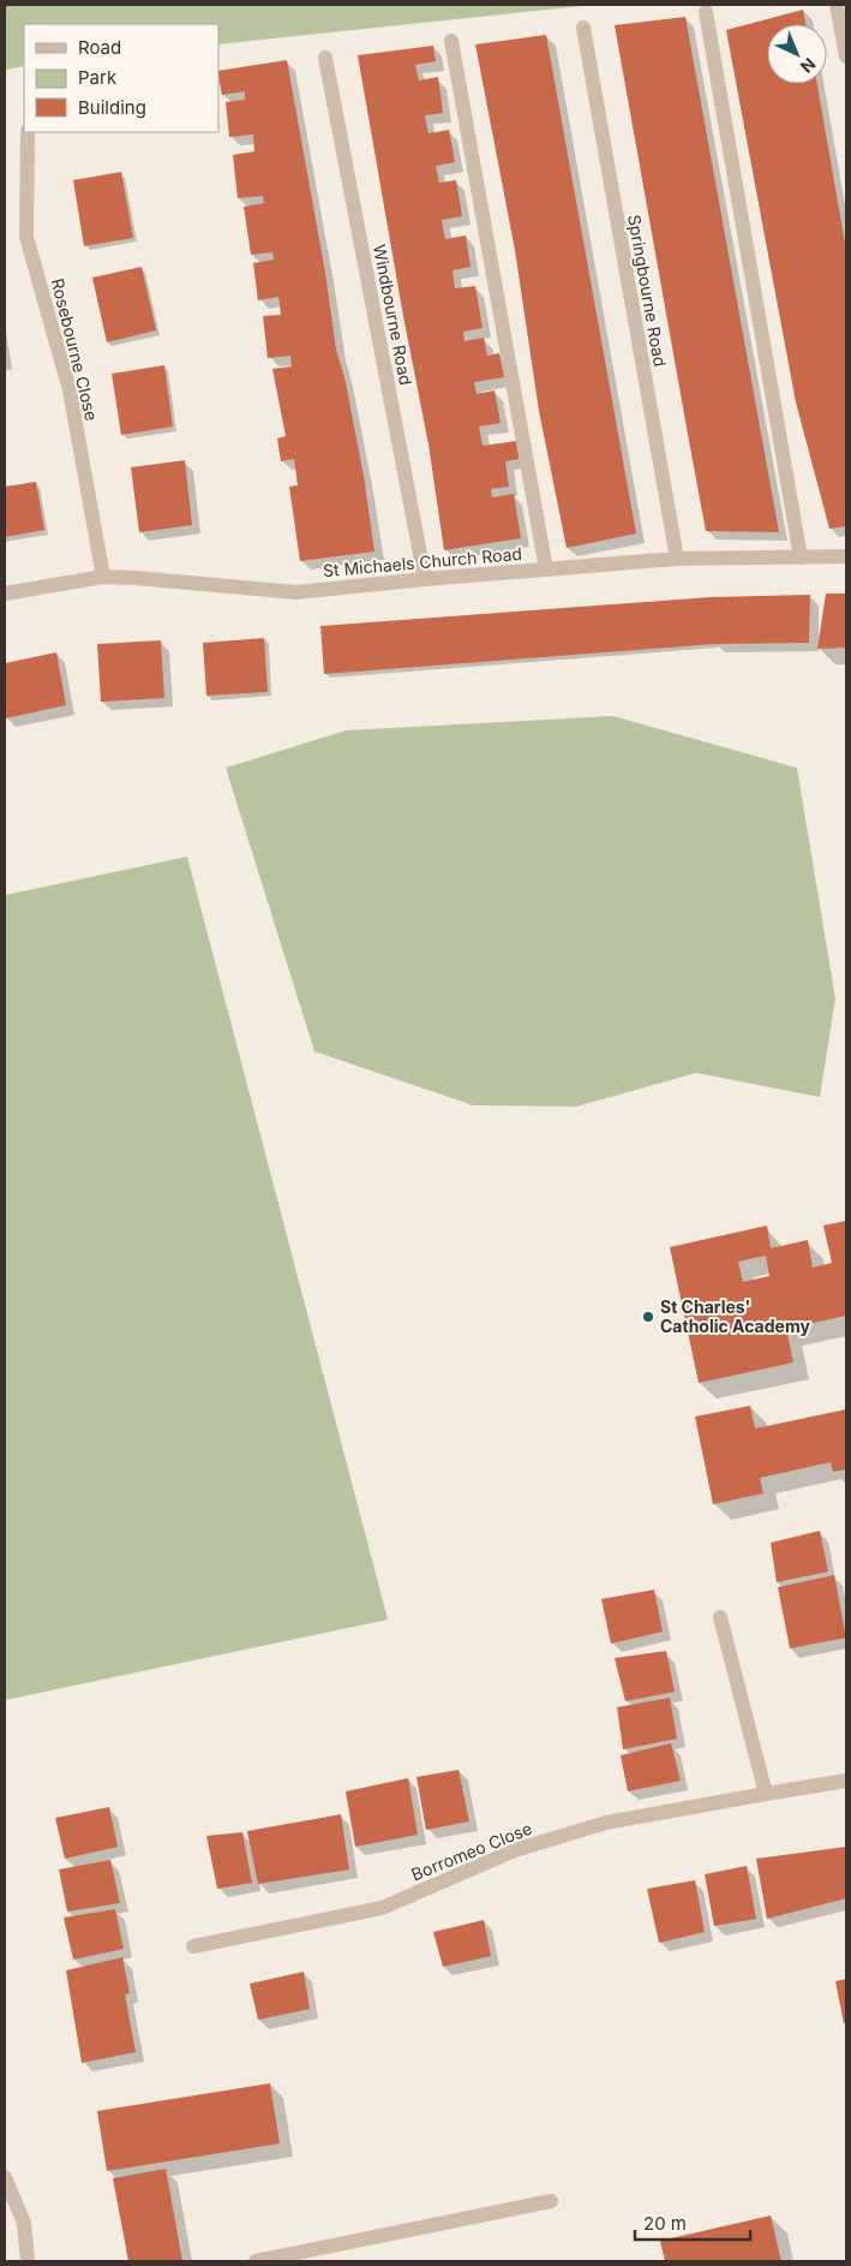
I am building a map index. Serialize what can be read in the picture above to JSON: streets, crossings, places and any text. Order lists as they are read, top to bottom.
{
  "streets": {
    "street": [
      "Springbourne Road",
      "Windbourne Road",
      "Rosebourne Close",
      "St Michaels Church Road",
      "Borromeo Close"
    ]
  },
  "crossings": [
    ["Springbourne Road", "St Michaels Church Road"],
    ["Windbourne Road", "St Michaels Church Road"],
    ["Rosebourne Close", "St Michaels Church Road"]
  ],
  "places": ["St Charles' Catholic Academy"],
  "legend": ["Road", "Park", "Building"],
  "scale_bar": "20 m",
  "north": "bottom right"
}
